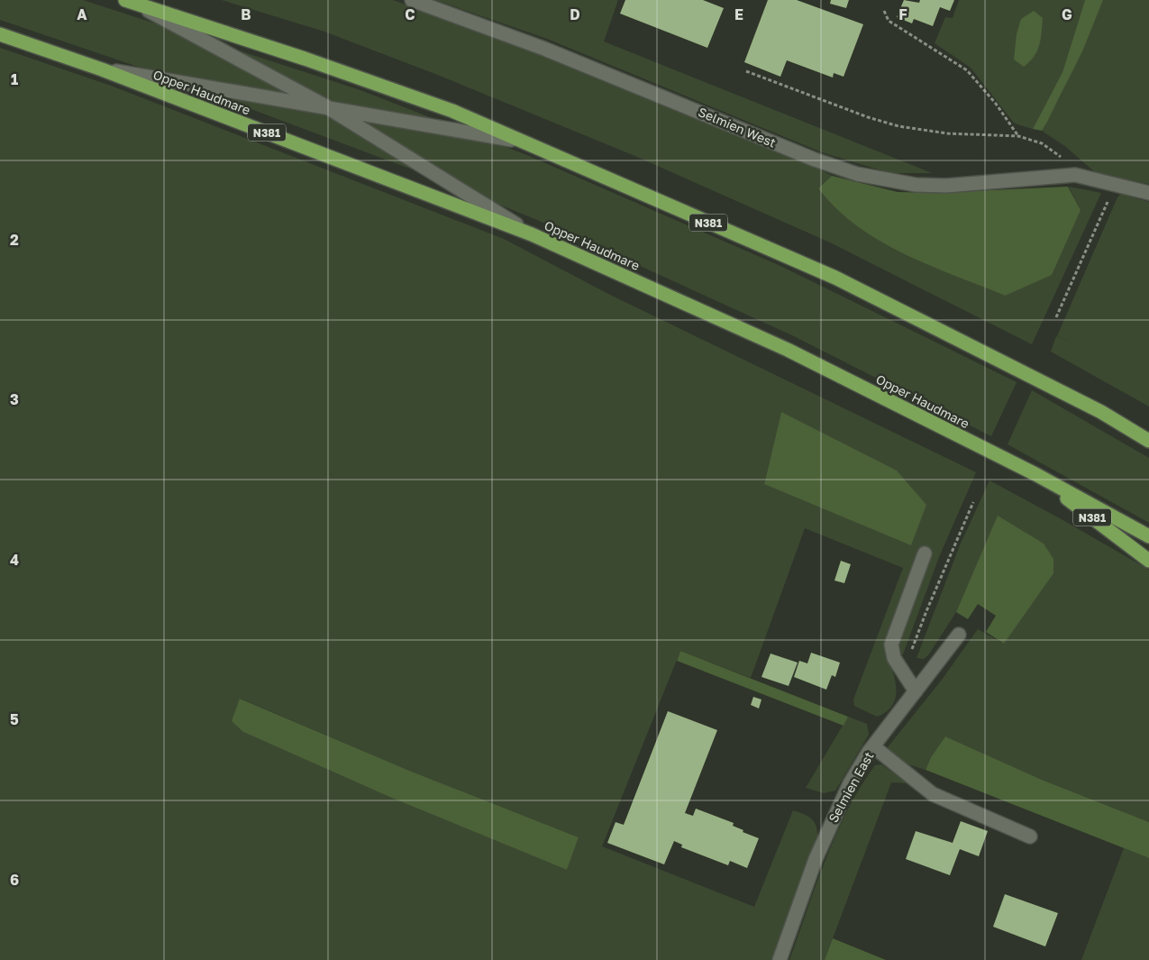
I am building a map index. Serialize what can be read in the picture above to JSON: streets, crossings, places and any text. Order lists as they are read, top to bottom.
{
  "streets": {
    "highway": ["Opper Haudmare", "N381"],
    "street": ["Selmien West", "Selmien East"]
  },
  "crossings": [
    ["Opper Haudmare", "N381"]
  ],
  "grid": {
    "columns": [
      "A",
      "B",
      "C",
      "D",
      "E",
      "F",
      "G"
    ],
    "rows": [
      "1",
      "2",
      "3",
      "4",
      "5",
      "6"
    ]
  }
}
